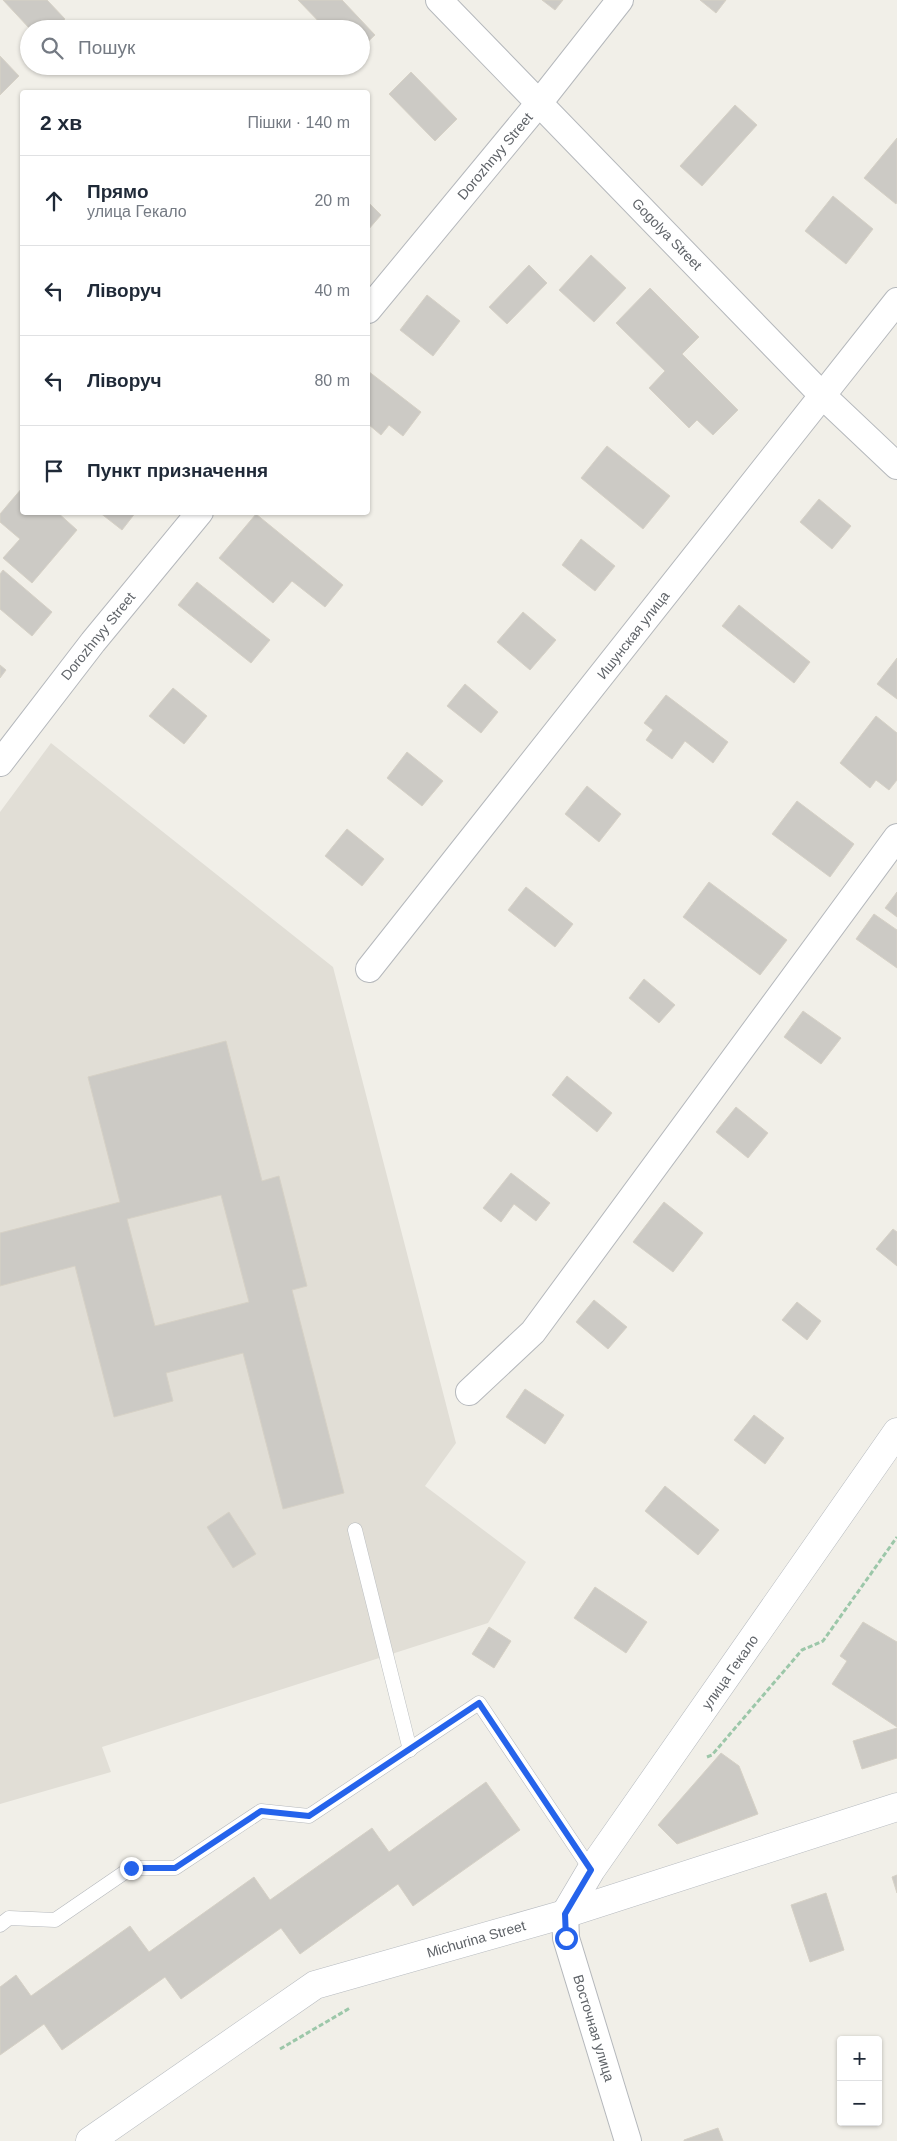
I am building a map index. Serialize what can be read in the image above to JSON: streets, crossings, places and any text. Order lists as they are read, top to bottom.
{
  "streets": {
    "main road": ["улица Гекало", "Michurina Street"],
    "street": [
      "Dorozhnyy Street",
      "Gogolya Street",
      "Ишунская улица",
      "Восточная улица"
    ]
  },
  "crossings": [
    ["Dorozhnyy Street", "Gogolya Street"],
    ["Gogolya Street", "Ишунская улица"],
    ["улица Гекало", "Michurina Street"],
    ["улица Гекало", "Восточная улица"],
    ["Michurina Street", "Восточная улица"]
  ],
  "page": {
    "search": "Пошук",
    "heading": ["2 хв", "Пішки · 140 m"],
    "list": [
      ["Прямо", "улица Гекало", "20 m"],
      ["Ліворуч", "40 m"],
      ["Ліворуч", "80 m"],
      "Пункт призначення"
    ],
    "map_buttons": ["+", "−"]
  }
}
